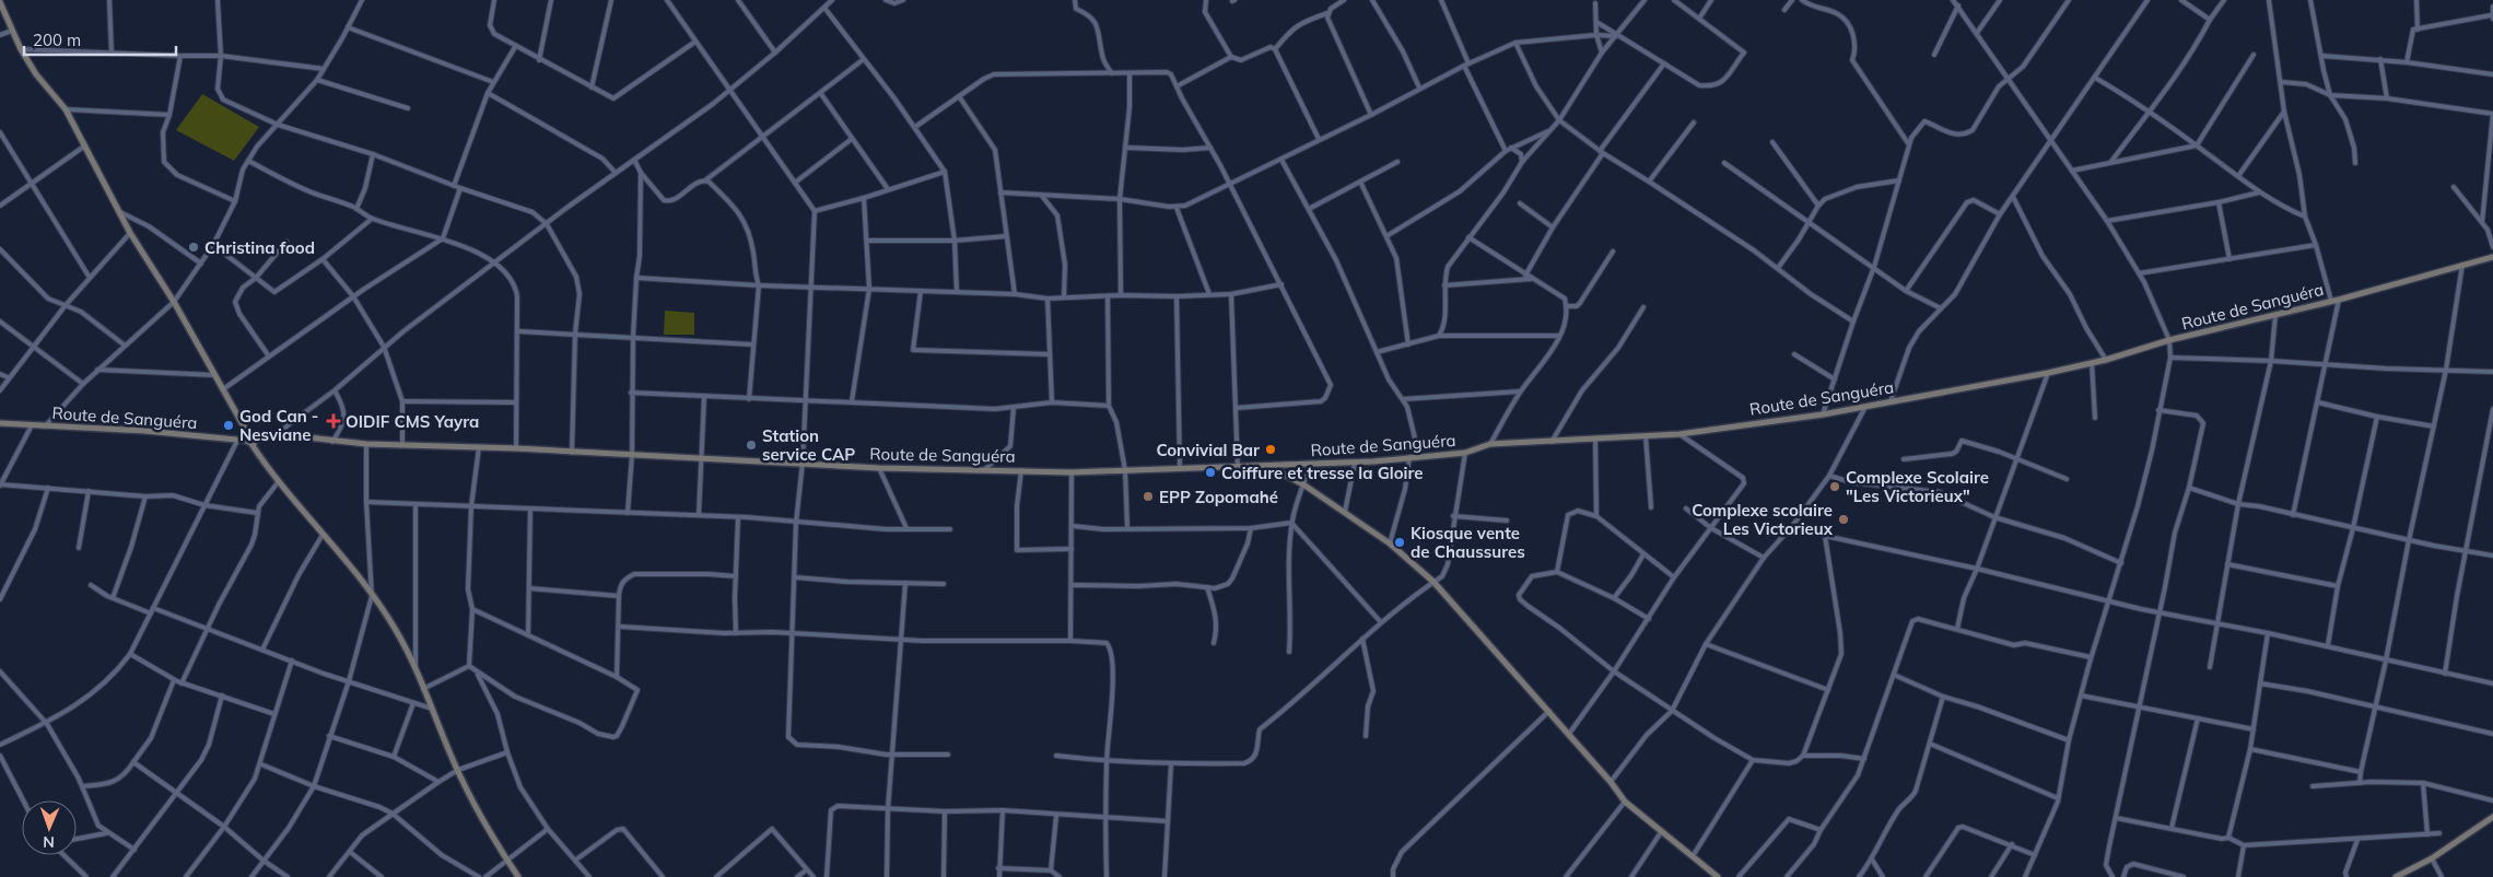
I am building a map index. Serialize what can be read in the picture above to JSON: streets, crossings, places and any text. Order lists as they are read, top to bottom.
{
  "streets": {
    "street": ["Route de Sanguéra"]
  },
  "places": {
    "other": [
      "Christina food",
      "God Can - Nesviane",
      "Station service CAP",
      "Convivial Bar",
      "Coiffure et tresse la Gloire",
      "Complexe Scolaire \"Les Victorieux\"",
      "EPP Zopomahé",
      "Complexe scolaire Les Victorieux",
      "Kiosque vente de Chaussures"
    ],
    "health": ["OIDIF CMS Yayra"]
  },
  "scale_bar": "200 m",
  "north": "bottom"
}
